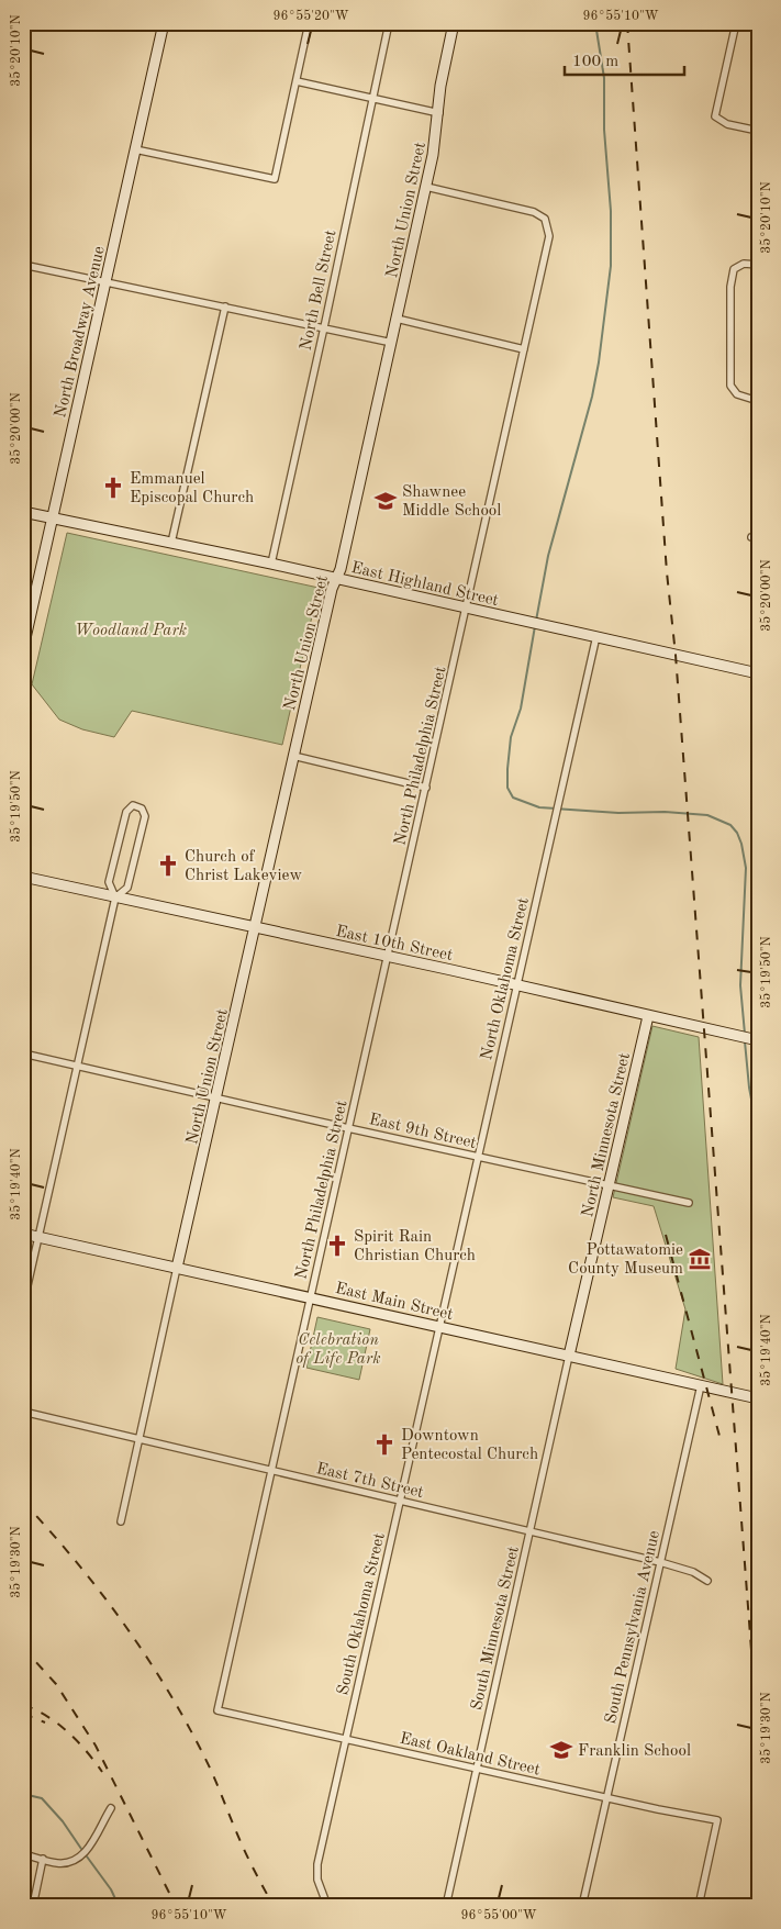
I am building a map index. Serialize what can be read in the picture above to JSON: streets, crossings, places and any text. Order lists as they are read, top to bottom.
{
  "streets": {
    "street": [
      "North Union Street",
      "North Bell Street",
      "North Broadway Avenue",
      "East Highland Street",
      "North Philadelphia Street",
      "East 10th Street",
      "North Oklahoma Street",
      "East 9th Street",
      "North Minnesota Street",
      "East Main Street",
      "East 7th Street",
      "South Oklahoma Street",
      "South Pennsylvania Avenue",
      "South Minnesota Street",
      "East Oakland Street"
    ]
  },
  "crossings": [
    ["North Union Street", "East Highland Street"],
    ["North Union Street", "North Philadelphia Street"],
    ["North Union Street", "East 10th Street"],
    ["North Union Street", "East 9th Street"],
    ["North Union Street", "East Main Street"],
    ["North Bell Street", "East Highland Street"],
    ["North Broadway Avenue", "East Highland Street"],
    ["East Highland Street", "North Philadelphia Street"],
    ["East Highland Street", "North Oklahoma Street"],
    ["North Philadelphia Street", "East 10th Street"],
    ["North Philadelphia Street", "East 9th Street"],
    ["North Philadelphia Street", "East Main Street"],
    ["North Philadelphia Street", "East 7th Street"],
    ["North Philadelphia Street", "East Oakland Street"],
    ["East 10th Street", "North Oklahoma Street"],
    ["East 10th Street", "North Minnesota Street"],
    ["North Oklahoma Street", "East 9th Street"],
    ["North Oklahoma Street", "East Main Street"],
    ["North Oklahoma Street", "South Oklahoma Street"],
    ["East 9th Street", "North Minnesota Street"],
    ["North Minnesota Street", "East Main Street"],
    ["North Minnesota Street", "South Minnesota Street"],
    ["East Main Street", "South Oklahoma Street"],
    ["East Main Street", "South Pennsylvania Avenue"],
    ["East Main Street", "South Minnesota Street"],
    ["East 7th Street", "South Oklahoma Street"],
    ["East 7th Street", "South Pennsylvania Avenue"],
    ["East 7th Street", "South Minnesota Street"],
    ["South Oklahoma Street", "East Oakland Street"],
    ["South Pennsylvania Avenue", "East Oakland Street"],
    ["South Minnesota Street", "East Oakland Street"]
  ],
  "parks": ["Woodland Park", "Celebration of Life Park"],
  "places": {
    "church": [
      "Emmanuel Episcopal Church",
      "Church of Christ Lakeview",
      "Spirit Rain Christian Church",
      "Downtown Pentecostal Church"
    ],
    "school or university": ["Shawnee Middle School", "Franklin School"],
    "museum": ["Pottawatomie County Museum"]
  },
  "scale_bar": "100 m",
  "coordinates": [
    "96°55'20\"W",
    "96°55'10\"W",
    "35°20'10\"N",
    "35°20'00\"N",
    "35°19'50\"N",
    "35°19'40\"N",
    "35°19'30\"N",
    "96°55'00\"W"
  ]
}
